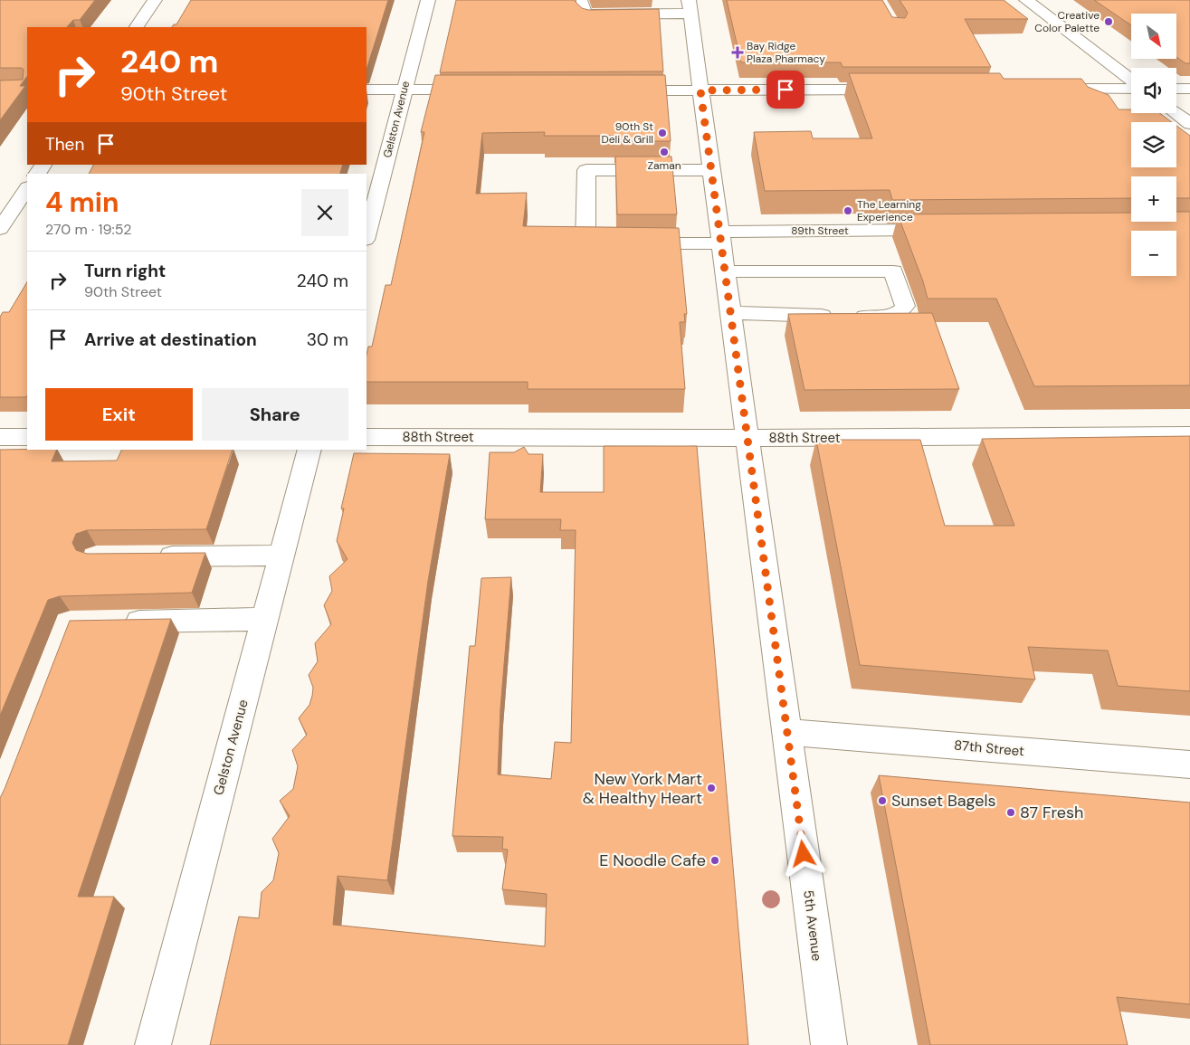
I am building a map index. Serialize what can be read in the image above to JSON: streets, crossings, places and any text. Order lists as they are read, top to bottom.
{
  "streets": {
    "street": [
      "Gelston Avenue",
      "89th Street",
      "88th Street",
      "87th Street",
      "5th Avenue"
    ]
  },
  "crossings": [
    ["89th Street", "5th Avenue"],
    ["88th Street", "5th Avenue"],
    ["87th Street", "5th Avenue"]
  ],
  "places": {
    "other": [
      "Creative Color Palette",
      "90th St Deli & Grill",
      "Zaman",
      "The Learning Experience",
      "New York Mart & Healthy Heart",
      "Sunset Bagels",
      "87 Fresh",
      "E Noodle Cafe"
    ],
    "health": ["Bay Ridge Plaza Pharmacy"]
  },
  "north": "bottom right",
  "page": {
    "map_buttons": ["+", "−"],
    "turn": ["240 m", "90th Street"],
    "then": "Then",
    "heading": ["4 min", "270 m · 19:52"],
    "list": [
      {
        "name": "Turn right",
        "note": "90th Street",
        "value": "240 m"
      },
      {
        "name": "Arrive at destination",
        "value": "30 m"
      }
    ],
    "buttons": ["Exit", "Share"]
  }
}
